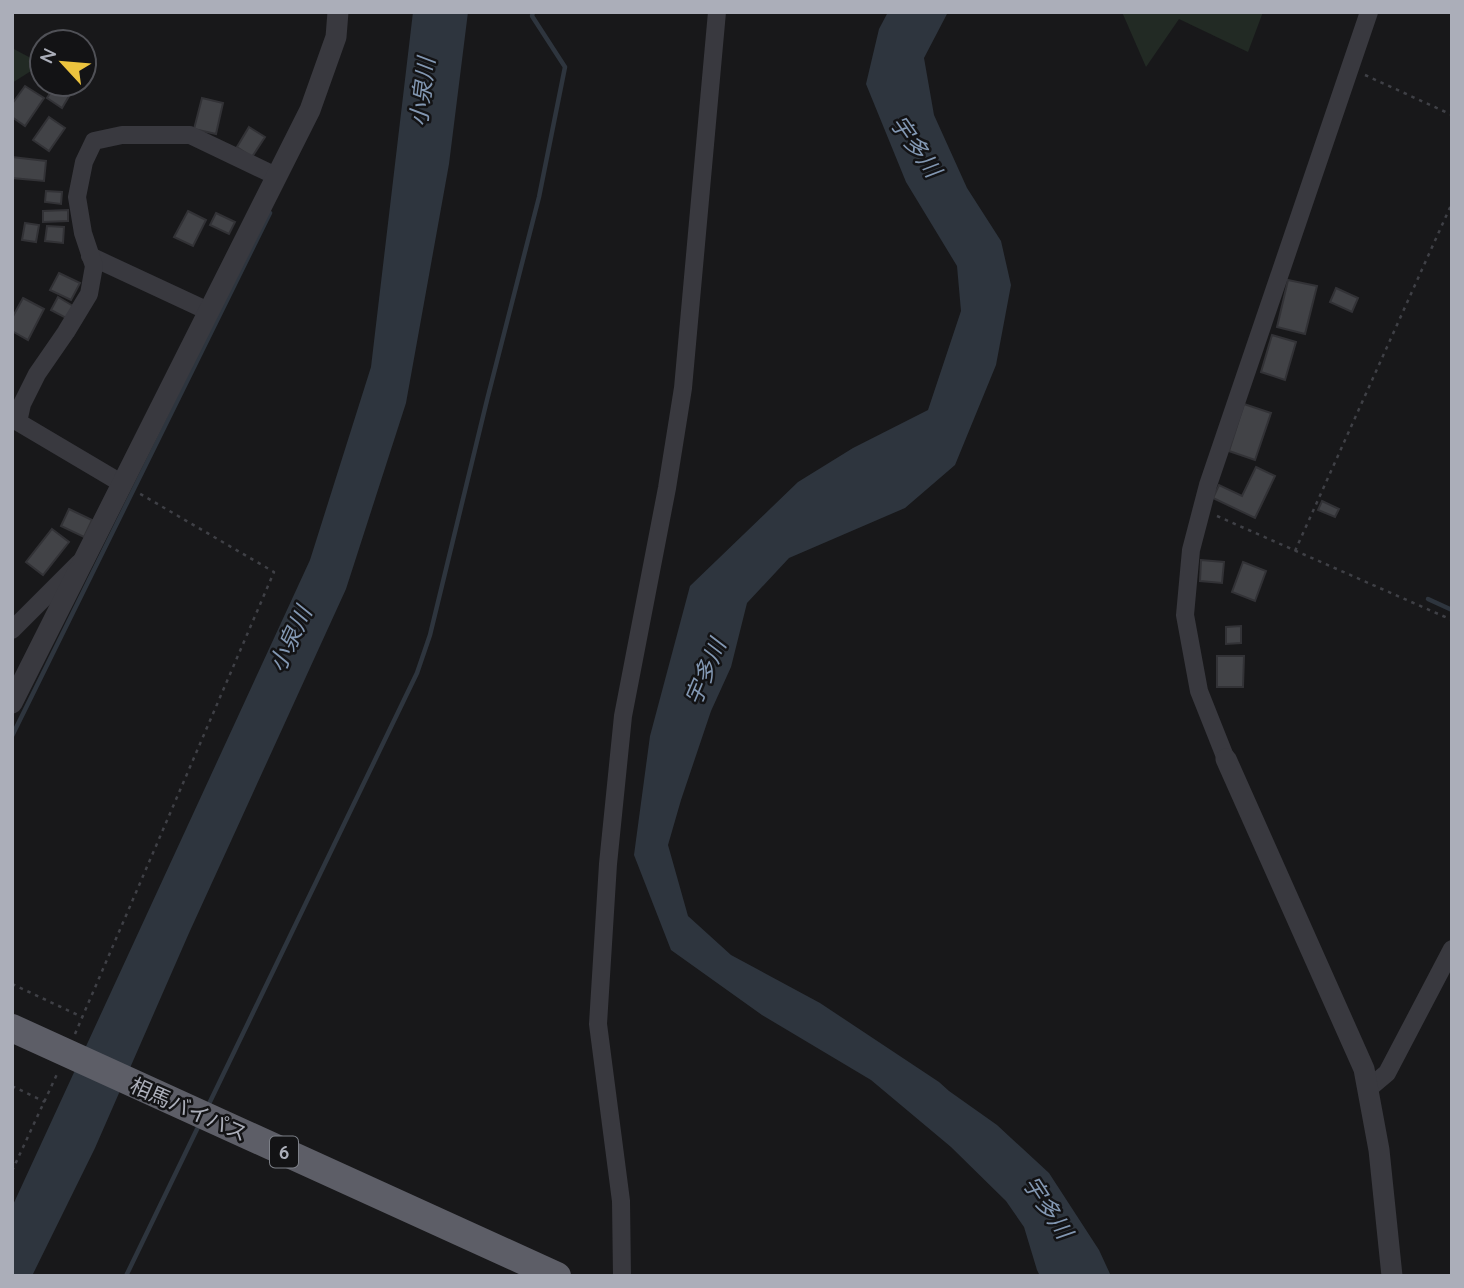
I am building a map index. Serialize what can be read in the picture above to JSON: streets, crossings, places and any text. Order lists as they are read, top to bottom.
{
  "streets": {
    "highway": ["相馬バイパス", "6"]
  },
  "water": ["小泉川", "宇多川"],
  "north": "top left"
}
